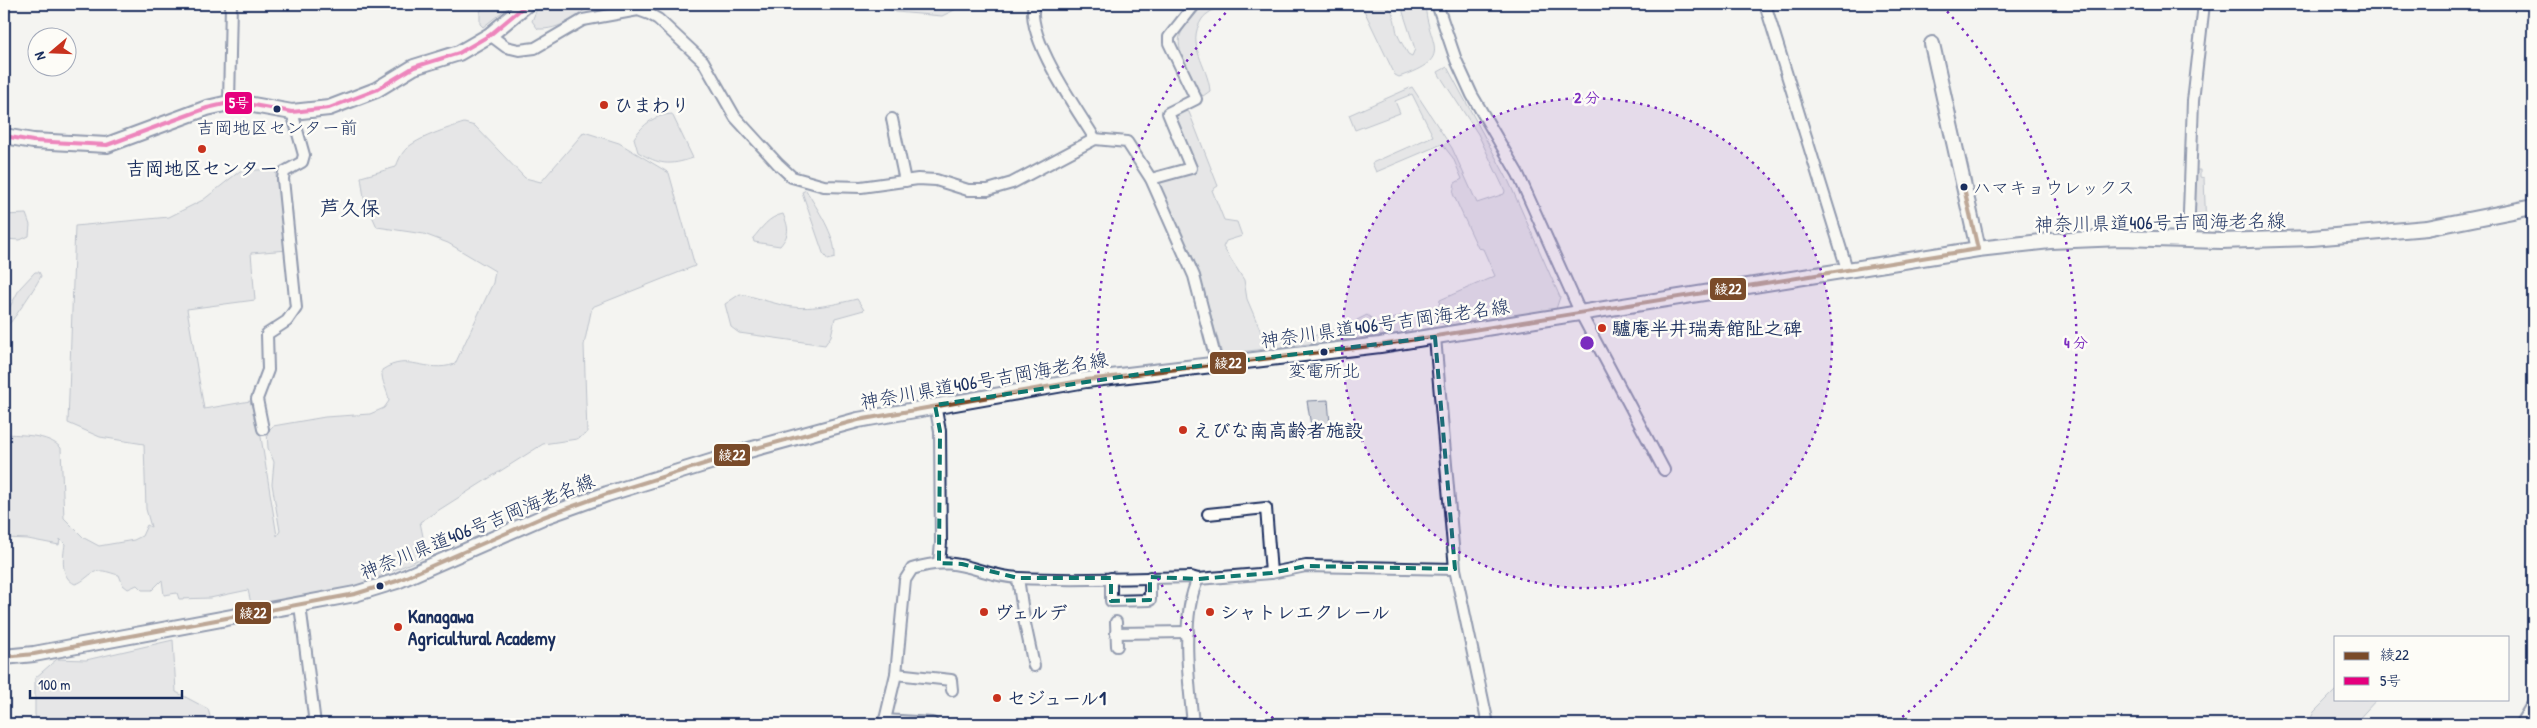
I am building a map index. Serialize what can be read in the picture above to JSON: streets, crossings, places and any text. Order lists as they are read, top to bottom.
{
  "streets": {
    "main road": ["神奈川県道406号吉岡海老名線"]
  },
  "districts": ["芦久保"],
  "places": [
    "ひまわり",
    "吉岡地区センター前",
    "吉岡地区センター",
    "ハマキョウレックス",
    "驢庵半井瑞寿館阯之碑",
    "変電所北",
    "えびな南高齢者施設",
    "ヴェルデ",
    "シャトレエクレール",
    "Kanagawa Agricultural Academy",
    "セジュール1"
  ],
  "lines": ["transit line 5号", "transit line 綾22"],
  "legend": ["綾22", "5号"],
  "scale_bar": "100 m",
  "north": "left",
  "rings": ["2 分", "4 分"]
}
